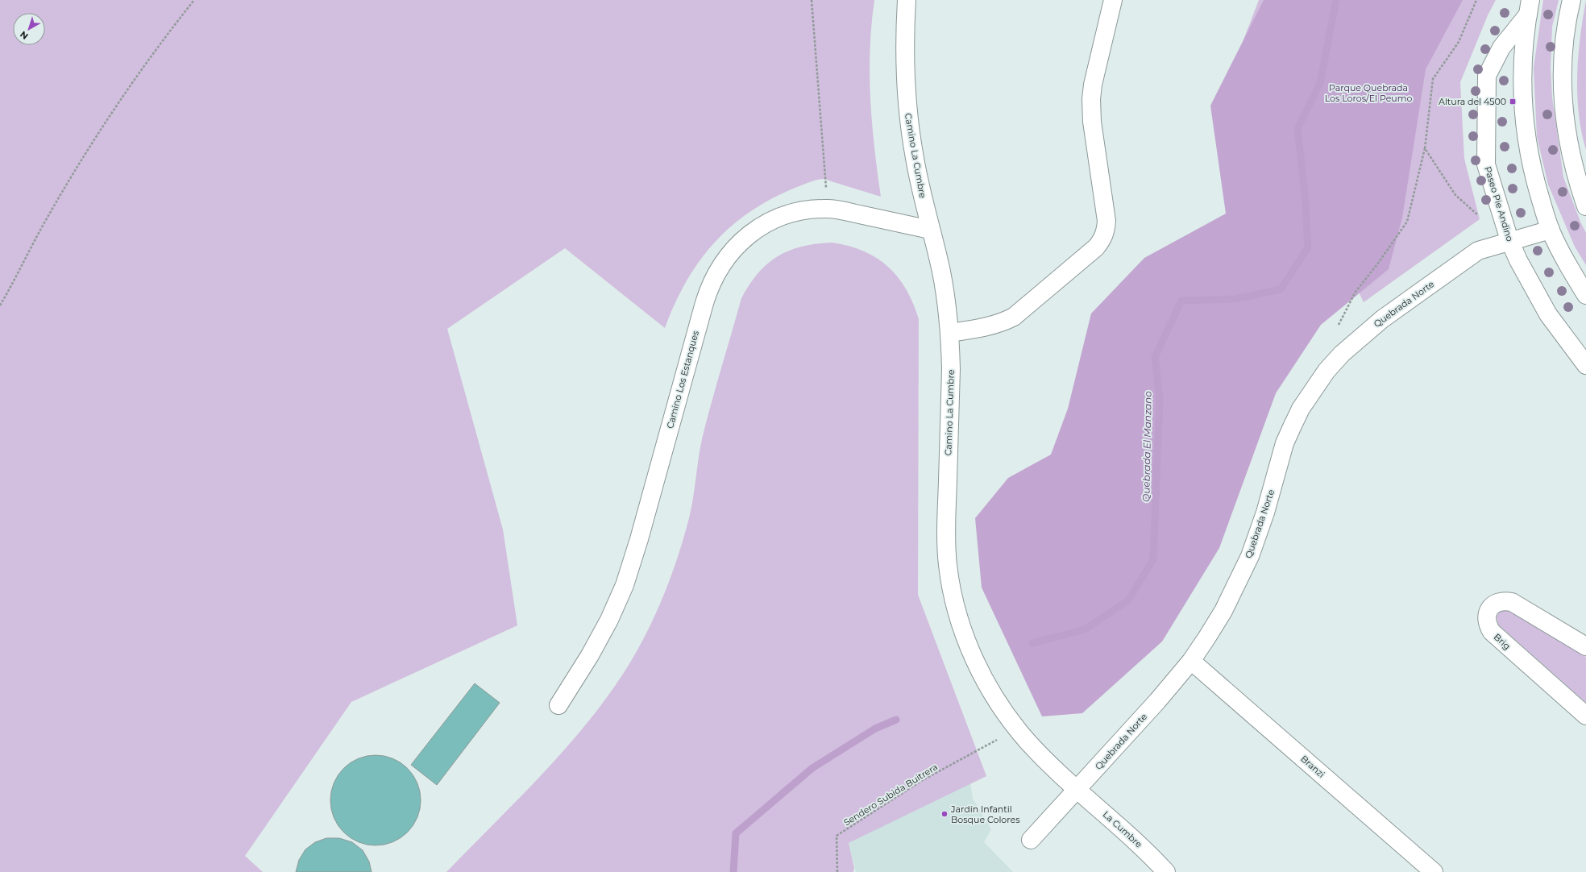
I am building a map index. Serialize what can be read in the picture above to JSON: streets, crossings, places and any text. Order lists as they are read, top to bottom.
{
  "streets": {
    "street": [
      "Camino La Cumbre",
      "Paseo Pie Andino",
      "Quebrada Norte",
      "Camino Los Estanques",
      "Brig",
      "Branzi",
      "La Cumbre"
    ],
    "path": ["Sendero Subida Buitrera"]
  },
  "crossings": [
    ["Camino La Cumbre", "Quebrada Norte"],
    ["Camino La Cumbre", "Camino Los Estanques"],
    ["Camino La Cumbre", "Sendero Subida Buitrera"],
    ["Camino La Cumbre", "La Cumbre"],
    ["Paseo Pie Andino", "Quebrada Norte"],
    ["Quebrada Norte", "Branzi"],
    ["Quebrada Norte", "La Cumbre"]
  ],
  "water": ["Quebrada El Manzano"],
  "parks": ["Parque Quebrada Los Loros/El Peumo"],
  "places": {
    "transit": ["Altura del 4500"],
    "other": ["Jardín Infantil Bosque Colores"]
  },
  "north": "bottom left"
}
